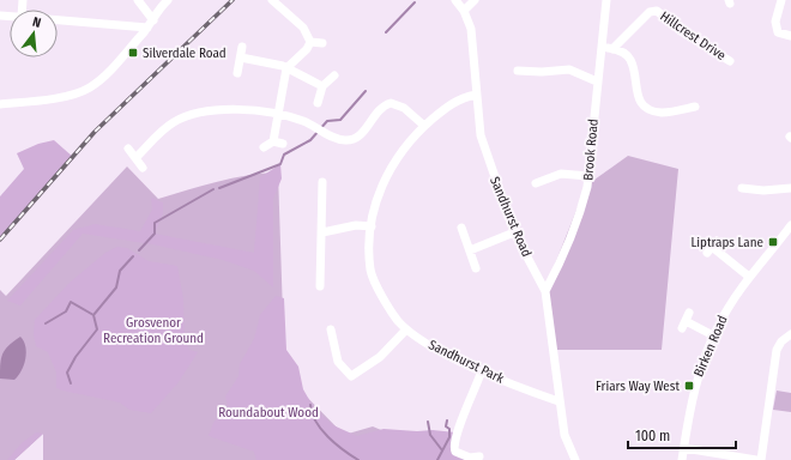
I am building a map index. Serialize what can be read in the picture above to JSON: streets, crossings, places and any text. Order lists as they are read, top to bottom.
{
  "streets": {
    "street": [
      "Hillcrest Drive",
      "Brook Road",
      "Sandhurst Road",
      "Birken Road",
      "Sandhurst Park"
    ]
  },
  "crossings": [
    ["Brook Road", "Sandhurst Road"],
    ["Sandhurst Road", "Sandhurst Park"]
  ],
  "parks": ["Grosvenor Recreation Ground", "Roundabout Wood"],
  "places": {
    "transit": ["Silverdale Road", "Liptraps Lane", "Friars Way West"]
  },
  "scale_bar": "100 m",
  "north": "top"
}
